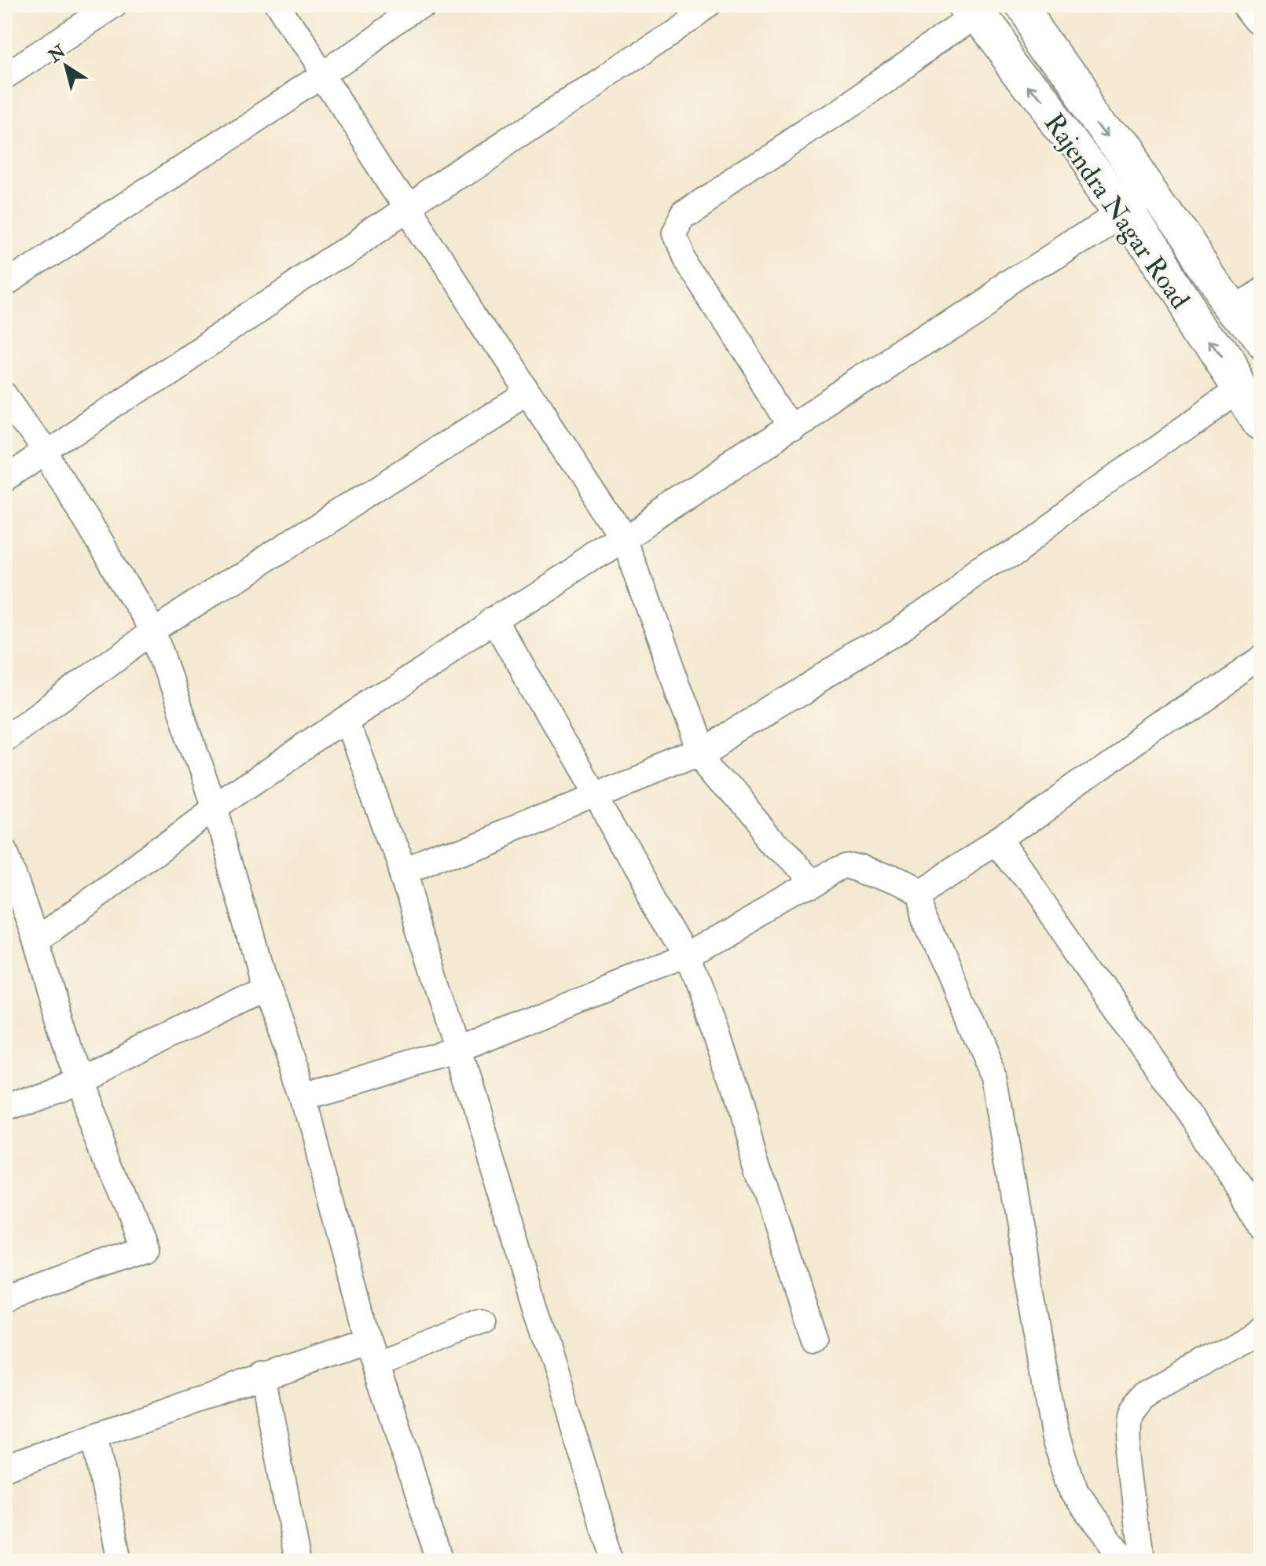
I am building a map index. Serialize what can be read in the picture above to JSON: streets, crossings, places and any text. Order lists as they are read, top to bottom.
{
  "streets": {
    "main road": ["Rajendra Nagar Road"]
  },
  "north": "top left"
}
